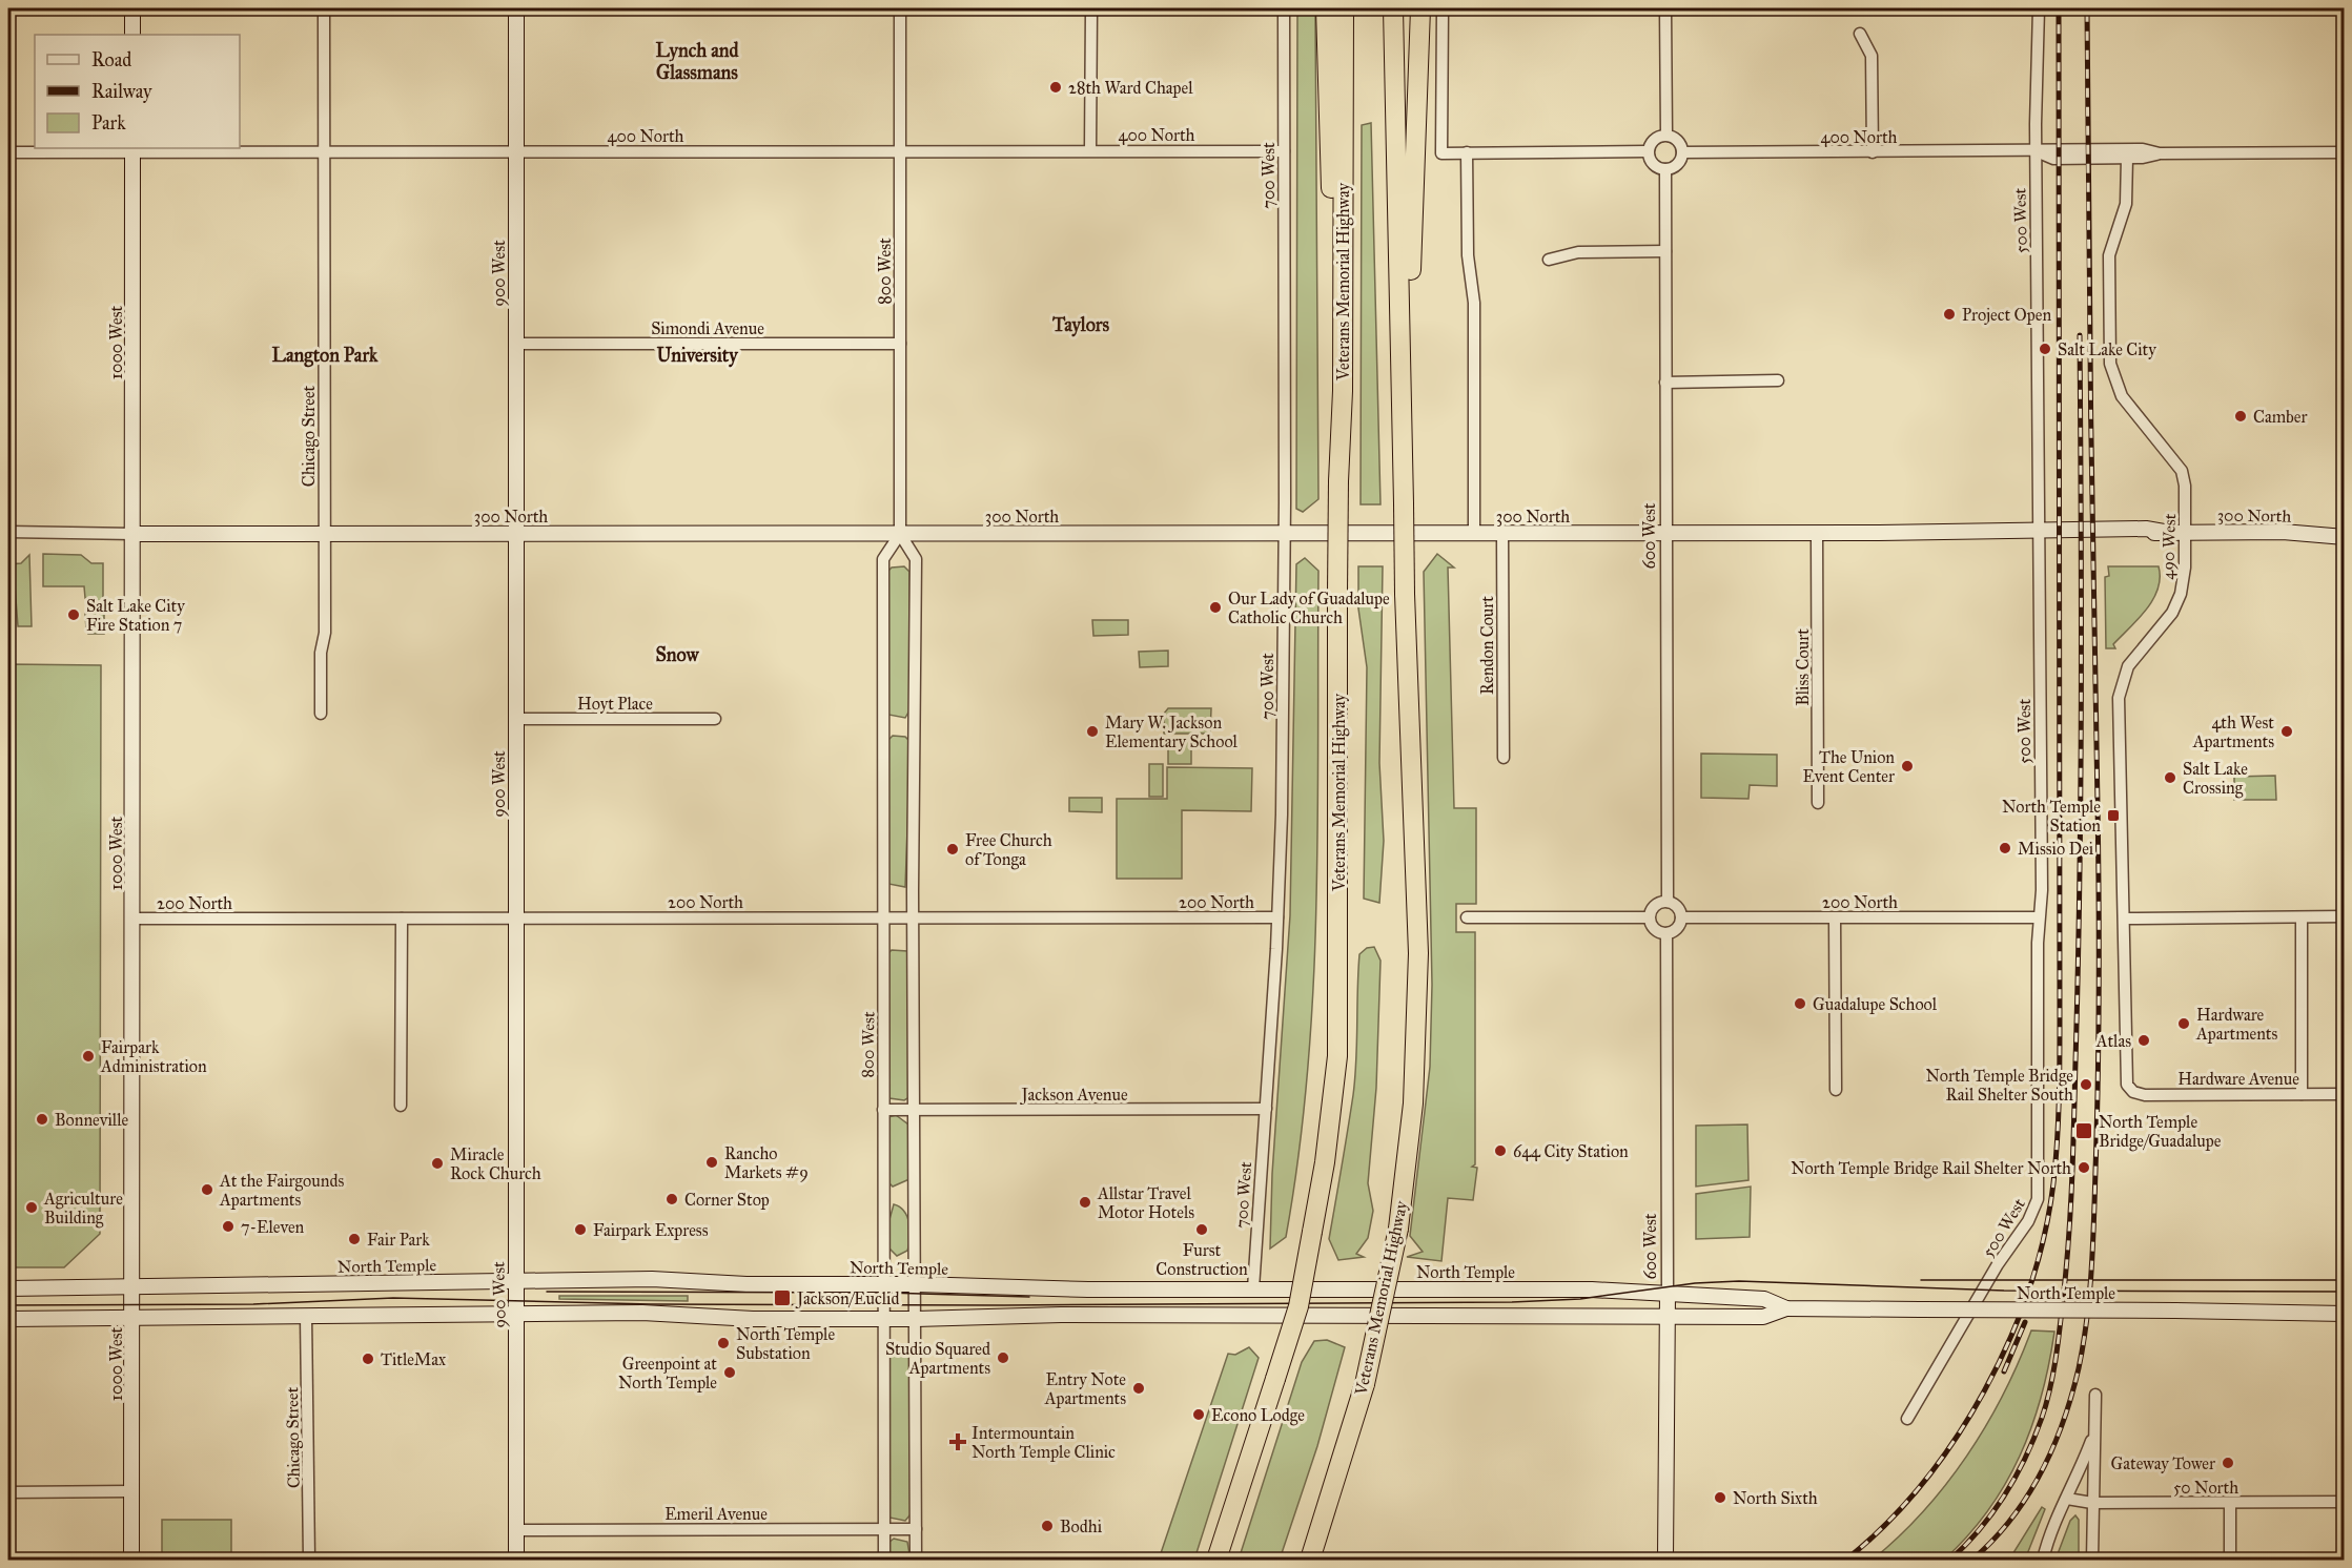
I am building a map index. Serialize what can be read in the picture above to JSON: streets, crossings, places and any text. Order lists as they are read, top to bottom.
{
  "streets": {
    "highway": ["Veterans Memorial Highway"],
    "main road": [
      "900 West",
      "1000 West",
      "300 North",
      "600 West",
      "North Temple"
    ],
    "street": [
      "400 North",
      "700 West",
      "500 West",
      "800 West",
      "Simondi Avenue",
      "Chicago Street",
      "490 West",
      "Rendon Court",
      "Bliss Court",
      "Hoyt Place",
      "200 North",
      "Hardware Avenue",
      "Jackson Avenue",
      "50 North",
      "Emeril Avenue"
    ]
  },
  "crossings": [
    ["400 North", "700 West"],
    ["400 North", "500 West"],
    ["400 North", "800 West"],
    ["400 North", "900 West"],
    ["400 North", "1000 West"],
    ["400 North", "Chicago Street"],
    ["400 North", "600 West"],
    ["400 North", "490 West"],
    ["700 West", "300 North"],
    ["700 West", "200 North"],
    ["700 West", "Jackson Avenue"],
    ["700 West", "North Temple"],
    ["500 West", "300 North"],
    ["500 West", "200 North"],
    ["800 West", "Simondi Avenue"],
    ["800 West", "300 North"],
    ["800 West", "200 North"],
    ["800 West", "Jackson Avenue"],
    ["800 West", "North Temple"],
    ["800 West", "Emeril Avenue"],
    ["900 West", "Simondi Avenue"],
    ["900 West", "300 North"],
    ["900 West", "Hoyt Place"],
    ["900 West", "200 North"],
    ["900 West", "North Temple"],
    ["900 West", "Emeril Avenue"],
    ["1000 West", "300 North"],
    ["1000 West", "200 North"],
    ["1000 West", "North Temple"],
    ["Chicago Street", "300 North"],
    ["Chicago Street", "North Temple"],
    ["300 North", "600 West"],
    ["300 North", "490 West"],
    ["300 North", "Rendon Court"],
    ["300 North", "Bliss Court"],
    ["600 West", "200 North"],
    ["600 West", "North Temple"],
    ["490 West", "Hardware Avenue"]
  ],
  "districts": [
    "Lynch and Glassmans",
    "Taylors",
    "Langton Park",
    "University",
    "Snow"
  ],
  "places": {
    "other": [
      "28th Ward Chapel",
      "Project Open",
      "Salt Lake City",
      "Camber",
      "Our Lady of Guadalupe Catholic Church",
      "Salt Lake City Fire Station 7",
      "Mary W. Jackson Elementary School",
      "4th West Apartments",
      "The Union Event Center",
      "Salt Lake Crossing",
      "Missio Dei",
      "Free Church of Tonga",
      "Guadalupe School",
      "Hardware Apartments",
      "Atlas",
      "Fairpark Administration",
      "North Temple Bridge Rail Shelter South",
      "Bonneville",
      "644 City Station",
      "Rancho Markets #9",
      "Miracle Rock Church",
      "North Temple Bridge Rail Shelter North",
      "At the Fairgounds Apartments",
      "Corner Stop",
      "Allstar Travel Motor Hotels",
      "Agriculture Building",
      "7-Eleven",
      "Fairpark Express",
      "Furst Construction",
      "Fair Park",
      "North Temple Substation",
      "Studio Squared Apartments",
      "TitleMax",
      "Greenpoint at North Temple",
      "Entry Note Apartments",
      "Econo Lodge",
      "Gateway Tower",
      "North Sixth",
      "Bodhi"
    ],
    "transit": ["North Temple Station", "North Temple Bridge/Guadalupe", "Jackson/Euclid"],
    "health": ["Intermountain North Temple Clinic"]
  },
  "legend": ["Road", "Railway", "Park"]
}
